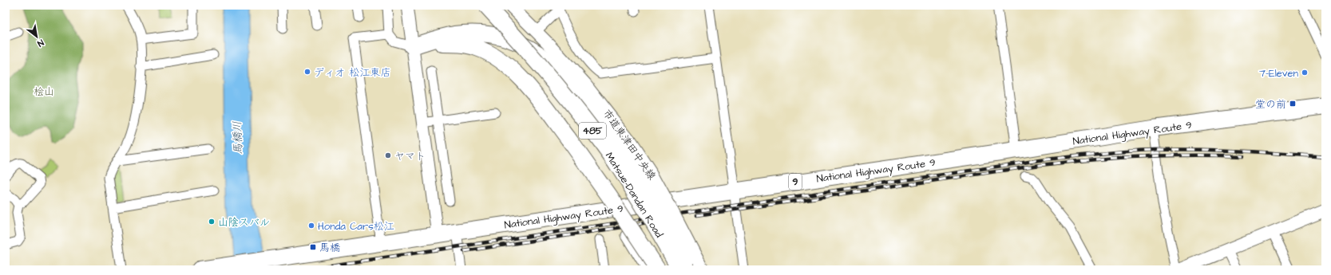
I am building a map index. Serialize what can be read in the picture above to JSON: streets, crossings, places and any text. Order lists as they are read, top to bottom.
{
  "streets": {
    "highway": [
      "485",
      "National Highway Route 9",
      "9",
      "Matsue-Dandan Road"
    ],
    "street": ["市道東津田中央線"]
  },
  "water": ["馬橋川"],
  "parks": ["桧山"],
  "places": {
    "other": [
      "ディオ 松江東店",
      "7-Eleven",
      "ヤマト",
      "山陰スバル",
      "Honda Cars松江"
    ],
    "transit": ["堂の前", "馬橋"]
  },
  "north": "bottom right"
}
